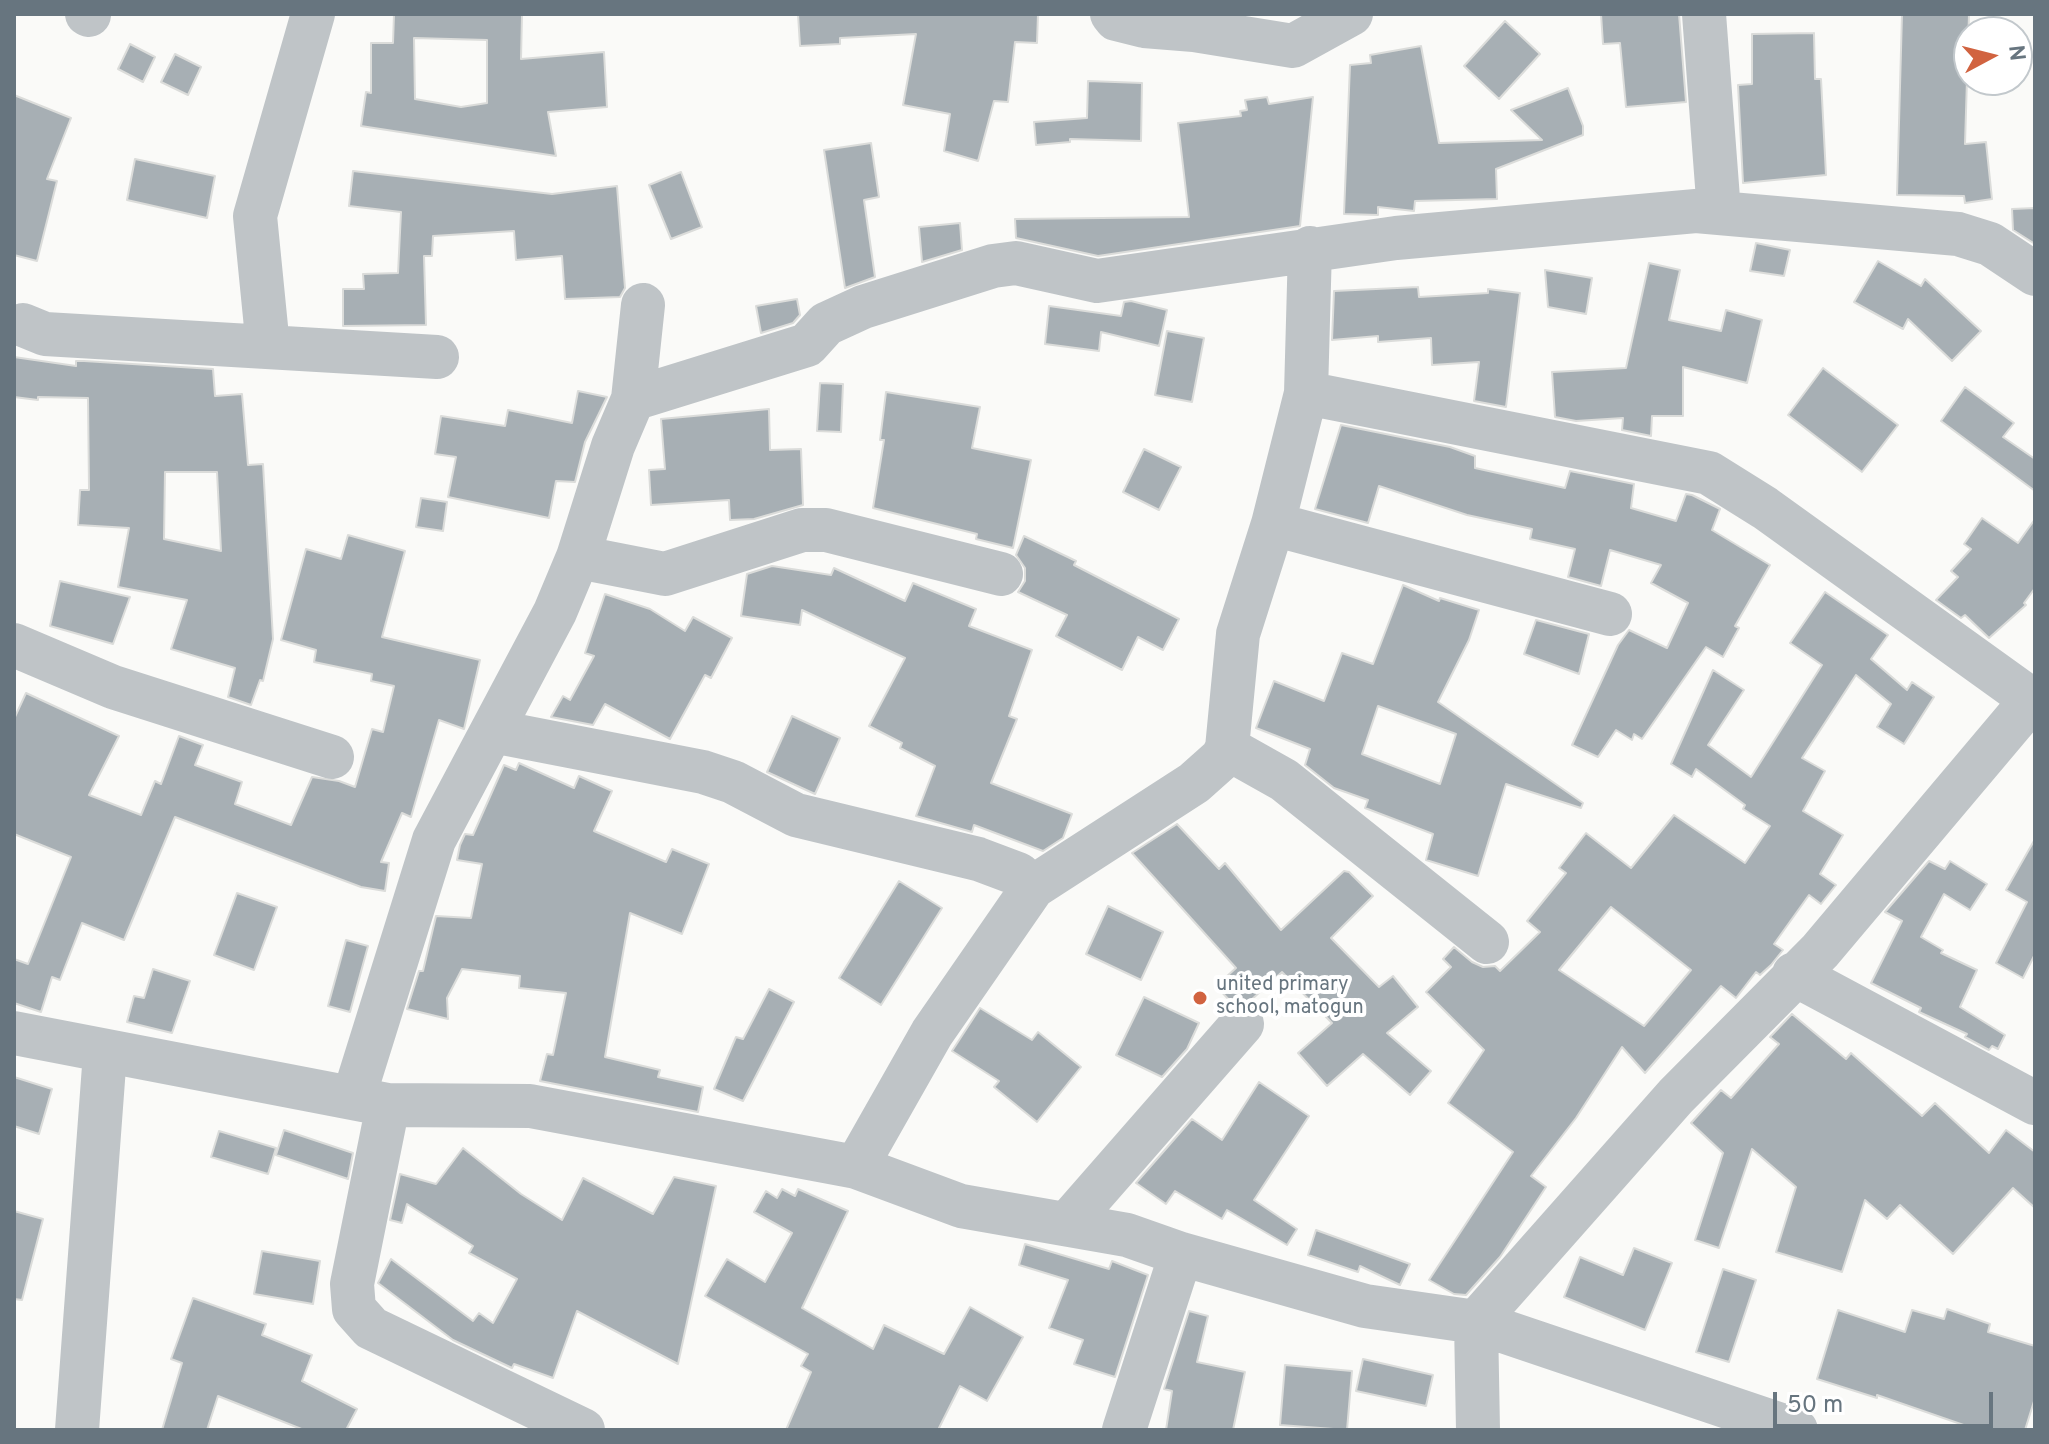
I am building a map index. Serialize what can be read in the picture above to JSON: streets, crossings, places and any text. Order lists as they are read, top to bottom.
{
  "places": ["united primary school, matogun"],
  "scale_bar": "50 m",
  "north": "right"
}
